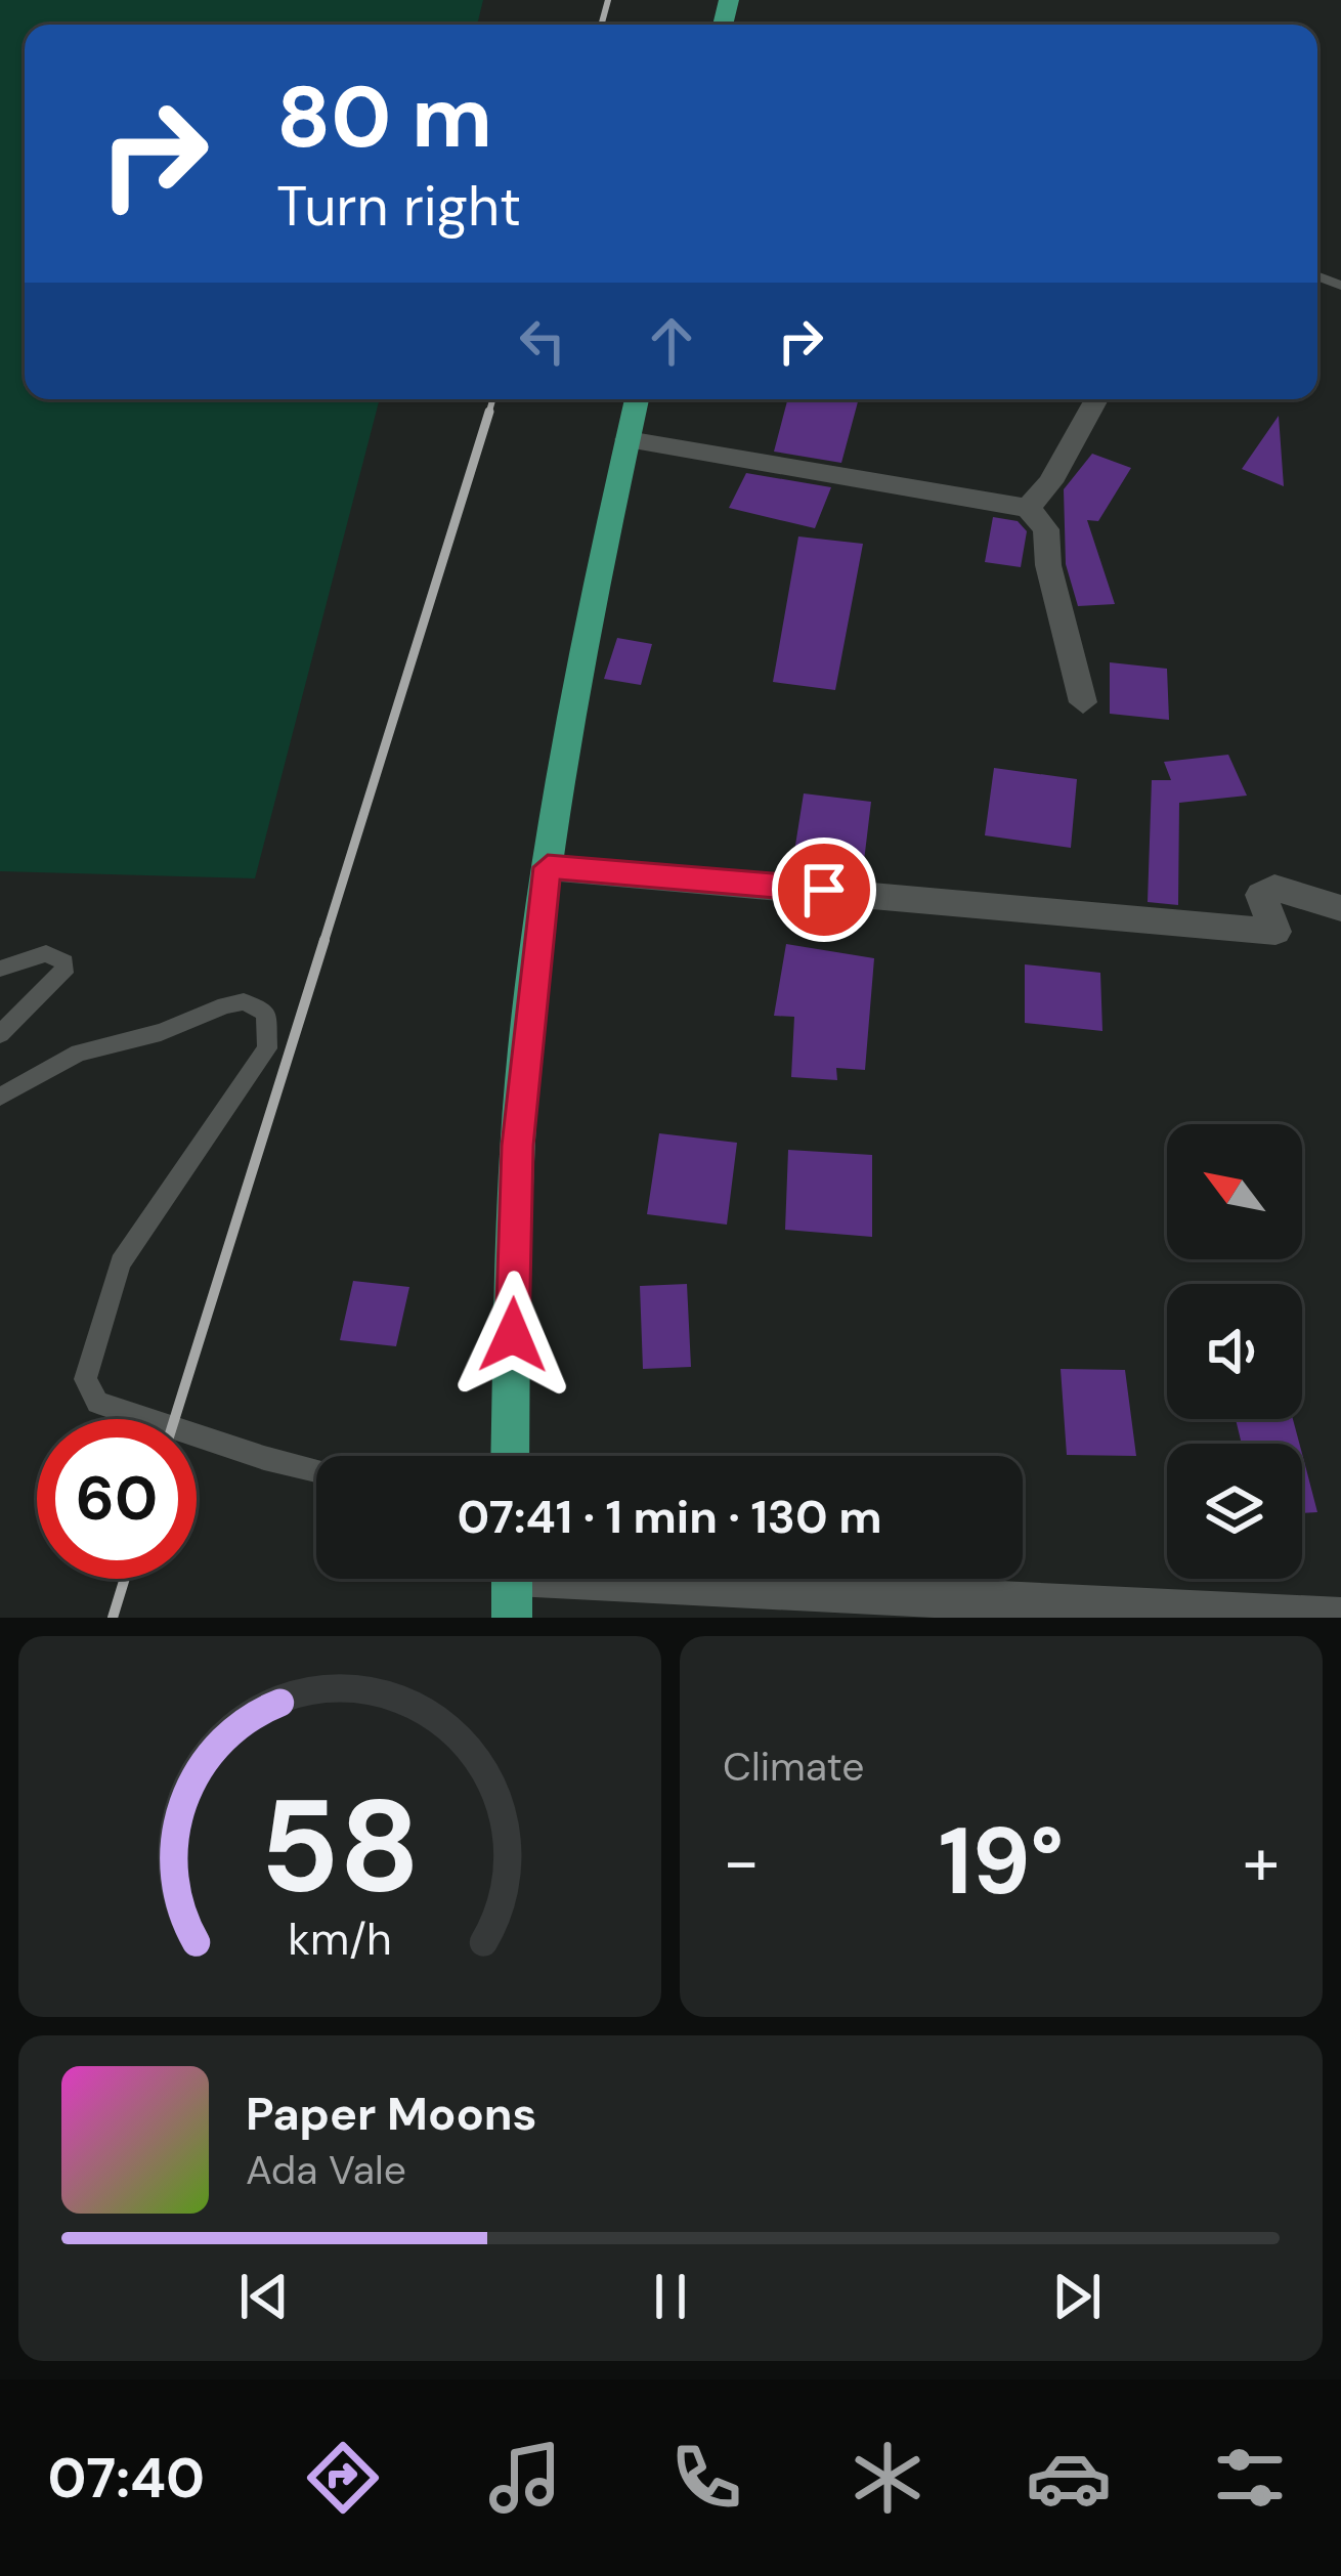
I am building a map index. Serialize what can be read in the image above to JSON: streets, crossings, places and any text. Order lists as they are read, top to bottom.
{
  "north": "top left",
  "page": {
    "turn": ["80 m", "Turn right"],
    "limit": "60",
    "trip": "07:41 · 1 min · 130 m",
    "tile": "Climate",
    "heat": ["−", "19°", "+"],
    "song": ["Paper Moons", "Ada Vale"],
    "tabs": "07:40",
    "gauge": ["58", "km/h"]
  }
}
